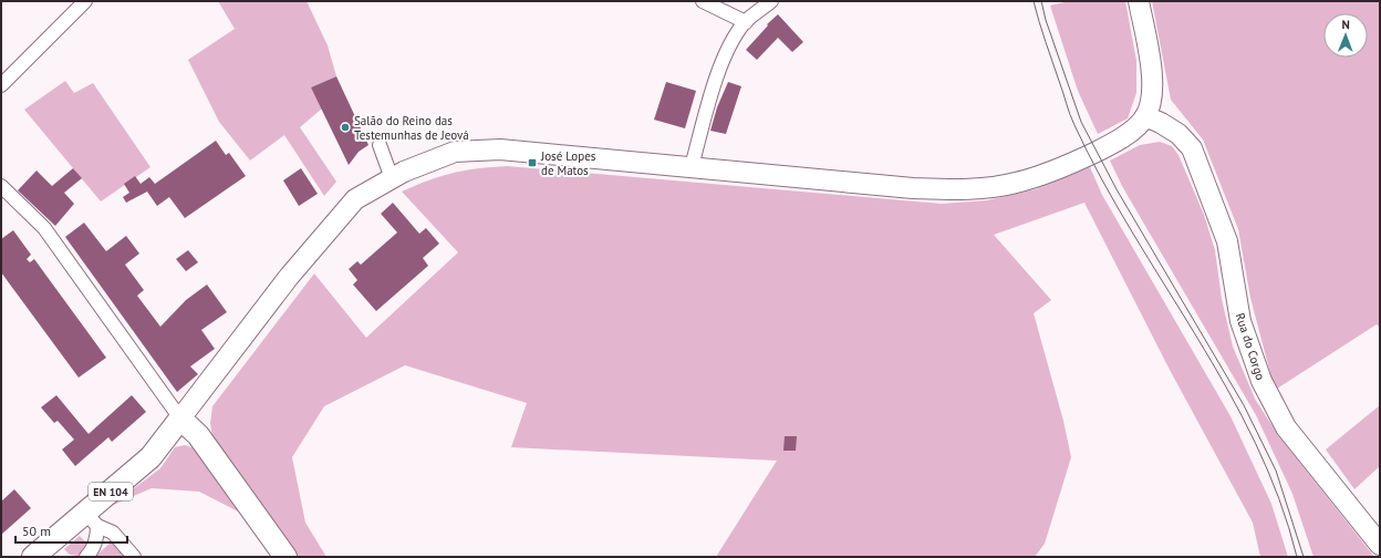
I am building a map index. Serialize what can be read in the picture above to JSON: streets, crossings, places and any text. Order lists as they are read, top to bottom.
{
  "streets": {
    "main road": ["EN 104"],
    "street": ["Rua do Corgo"]
  },
  "places": {
    "other": ["Salão do Reino das Testemunhas de Jeová"],
    "transit": ["José Lopes de Matos"]
  },
  "scale_bar": "50 m",
  "north": "top"
}
